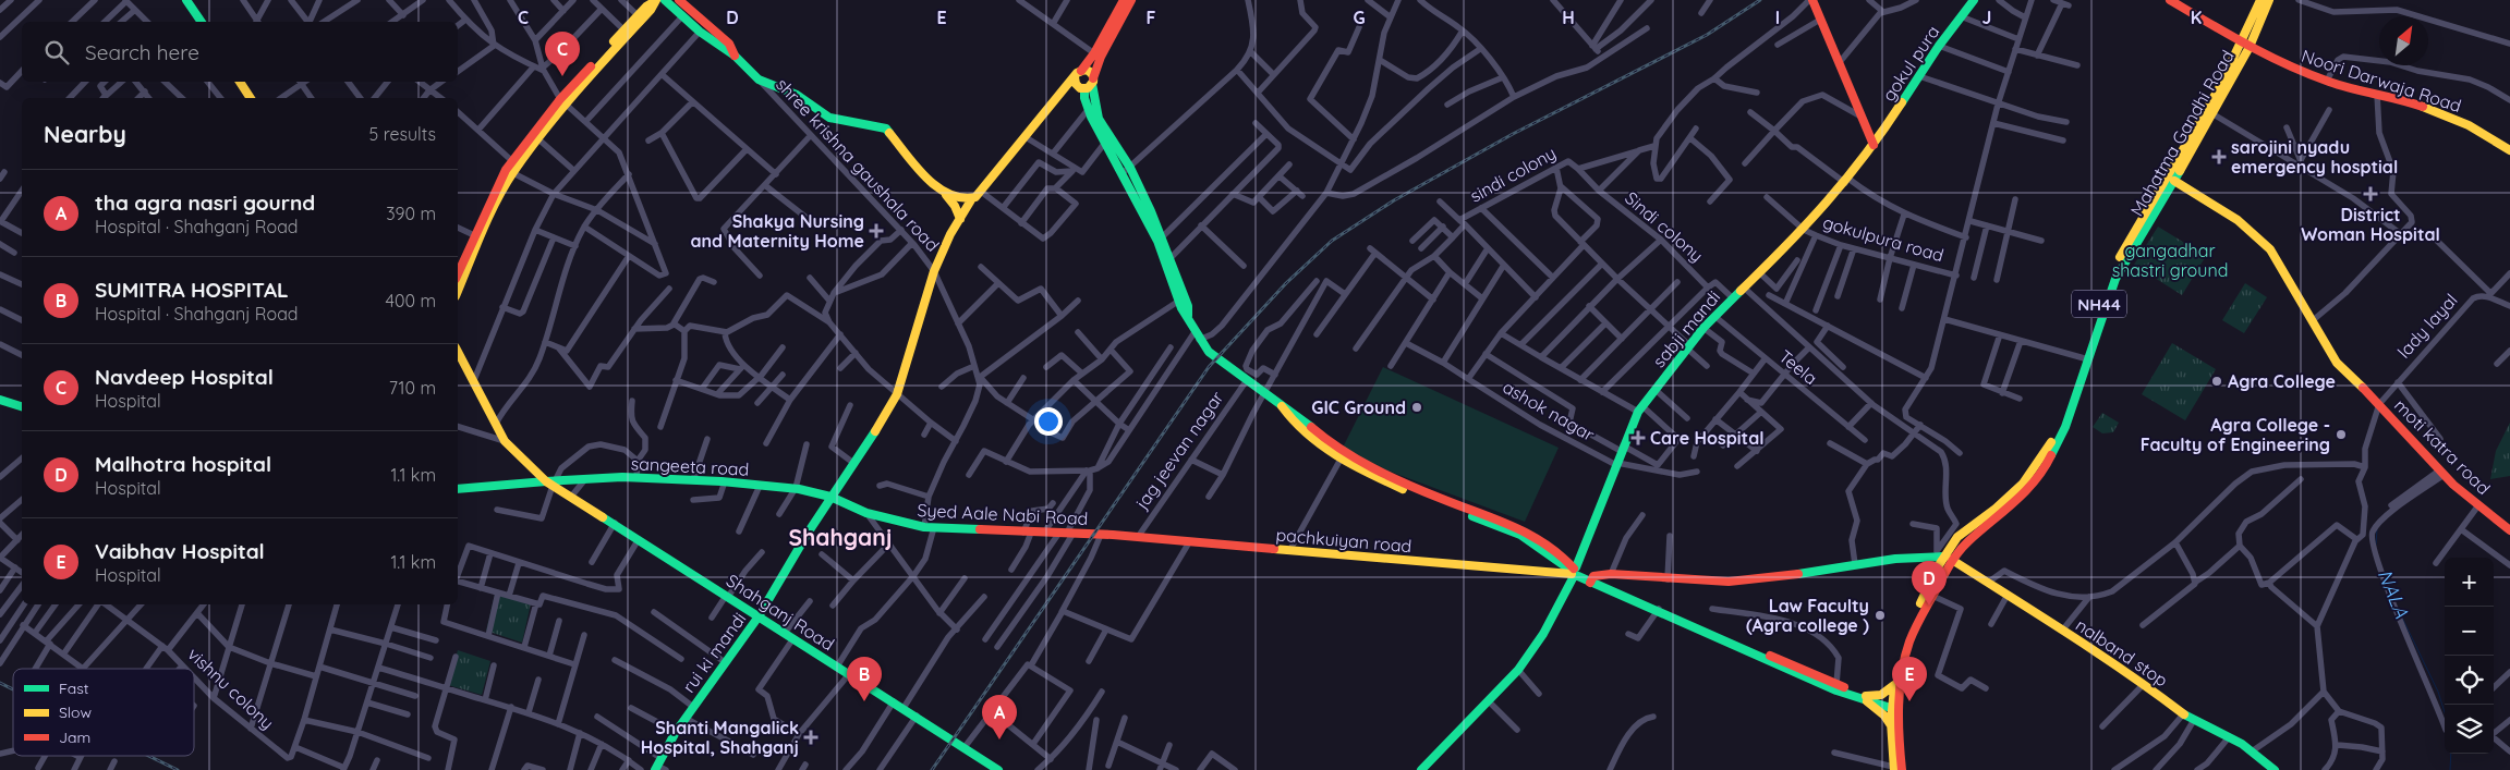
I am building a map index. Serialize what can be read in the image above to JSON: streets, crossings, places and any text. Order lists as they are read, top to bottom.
{
  "streets": {
    "main road": [
      "gokul pura",
      "Noori Darwaja Road",
      "Mahatma Gandhi Road",
      "NH44",
      "sabji mandi",
      "moti katra road",
      "sangeeta road",
      "Syed Aale Nabi Road",
      "pachkuiyan road",
      "Shahganj Road",
      "rui ki mandi",
      "nalband stop"
    ],
    "street": [
      "shree krishna gaushala road",
      "sindi colony",
      "Sindi colony",
      "gokulpura road",
      "lady layal",
      "Teela",
      "ashok nagar",
      "jag jeevan nagar",
      "vishnu colony"
    ]
  },
  "crossings": [
    ["gokul pura", "sabji mandi"],
    ["Noori Darwaja Road", "Mahatma Gandhi Road"],
    ["Mahatma Gandhi Road", "moti katra road"],
    ["Mahatma Gandhi Road", "nalband stop"],
    ["shree krishna gaushala road", "rui ki mandi"],
    ["sindi colony", "Sindi colony"],
    ["Sindi colony", "sabji mandi"],
    ["gokulpura road", "sabji mandi"],
    ["lady layal", "moti katra road"],
    ["sabji mandi", "Teela"],
    ["sabji mandi", "ashok nagar"],
    ["sabji mandi", "pachkuiyan road"],
    ["jag jeevan nagar", "pachkuiyan road"],
    ["sangeeta road", "Syed Aale Nabi Road"],
    ["sangeeta road", "Shahganj Road"],
    ["sangeeta road", "rui ki mandi"],
    ["Syed Aale Nabi Road", "pachkuiyan road"],
    ["Syed Aale Nabi Road", "rui ki mandi"],
    ["Shahganj Road", "rui ki mandi"]
  ],
  "districts": ["Shahganj"],
  "water": ["NALA"],
  "parks": ["gangadhar shastri ground"],
  "places": {
    "health": [
      "sarojini nyadu emergency hosptial",
      "District Woman Hospital",
      "Shakya Nursing and Maternity Home",
      "Care Hospital",
      "Shanti Mangalick Hospital, Shahganj"
    ],
    "other": [
      "Agra College",
      "GIC Ground",
      "Agra College - Faculty of Engineering",
      "Law Faculty (Agra college )"
    ]
  },
  "legend": ["Fast", "Slow", "Jam"],
  "north": "top right",
  "page": {
    "search": "Search here",
    "pins": [
      "C",
      "D",
      "B",
      "E",
      "A"
    ],
    "heading": ["Nearby", "5 results"],
    "list": [
      {
        "mark": "A",
        "name": "tha agra nasri gournd",
        "note": "Hospital · Shahganj Road",
        "value": "390 m"
      },
      {
        "mark": "B",
        "name": "SUMITRA HOSPITAL",
        "note": "Hospital · Shahganj Road",
        "value": "400 m"
      },
      {
        "mark": "C",
        "name": "Navdeep Hospital",
        "note": "Hospital",
        "value": "710 m"
      },
      {
        "mark": "D",
        "name": "Malhotra hospital",
        "note": "Hospital",
        "value": "1.1 km"
      },
      {
        "mark": "E",
        "name": "Vaibhav Hospital",
        "note": "Hospital",
        "value": "1.1 km"
      }
    ],
    "map_buttons": ["+", "−"]
  },
  "grid": {
    "columns": [
      "C",
      "D",
      "E",
      "F",
      "G",
      "H",
      "I",
      "J",
      "K"
    ]
  }
}
